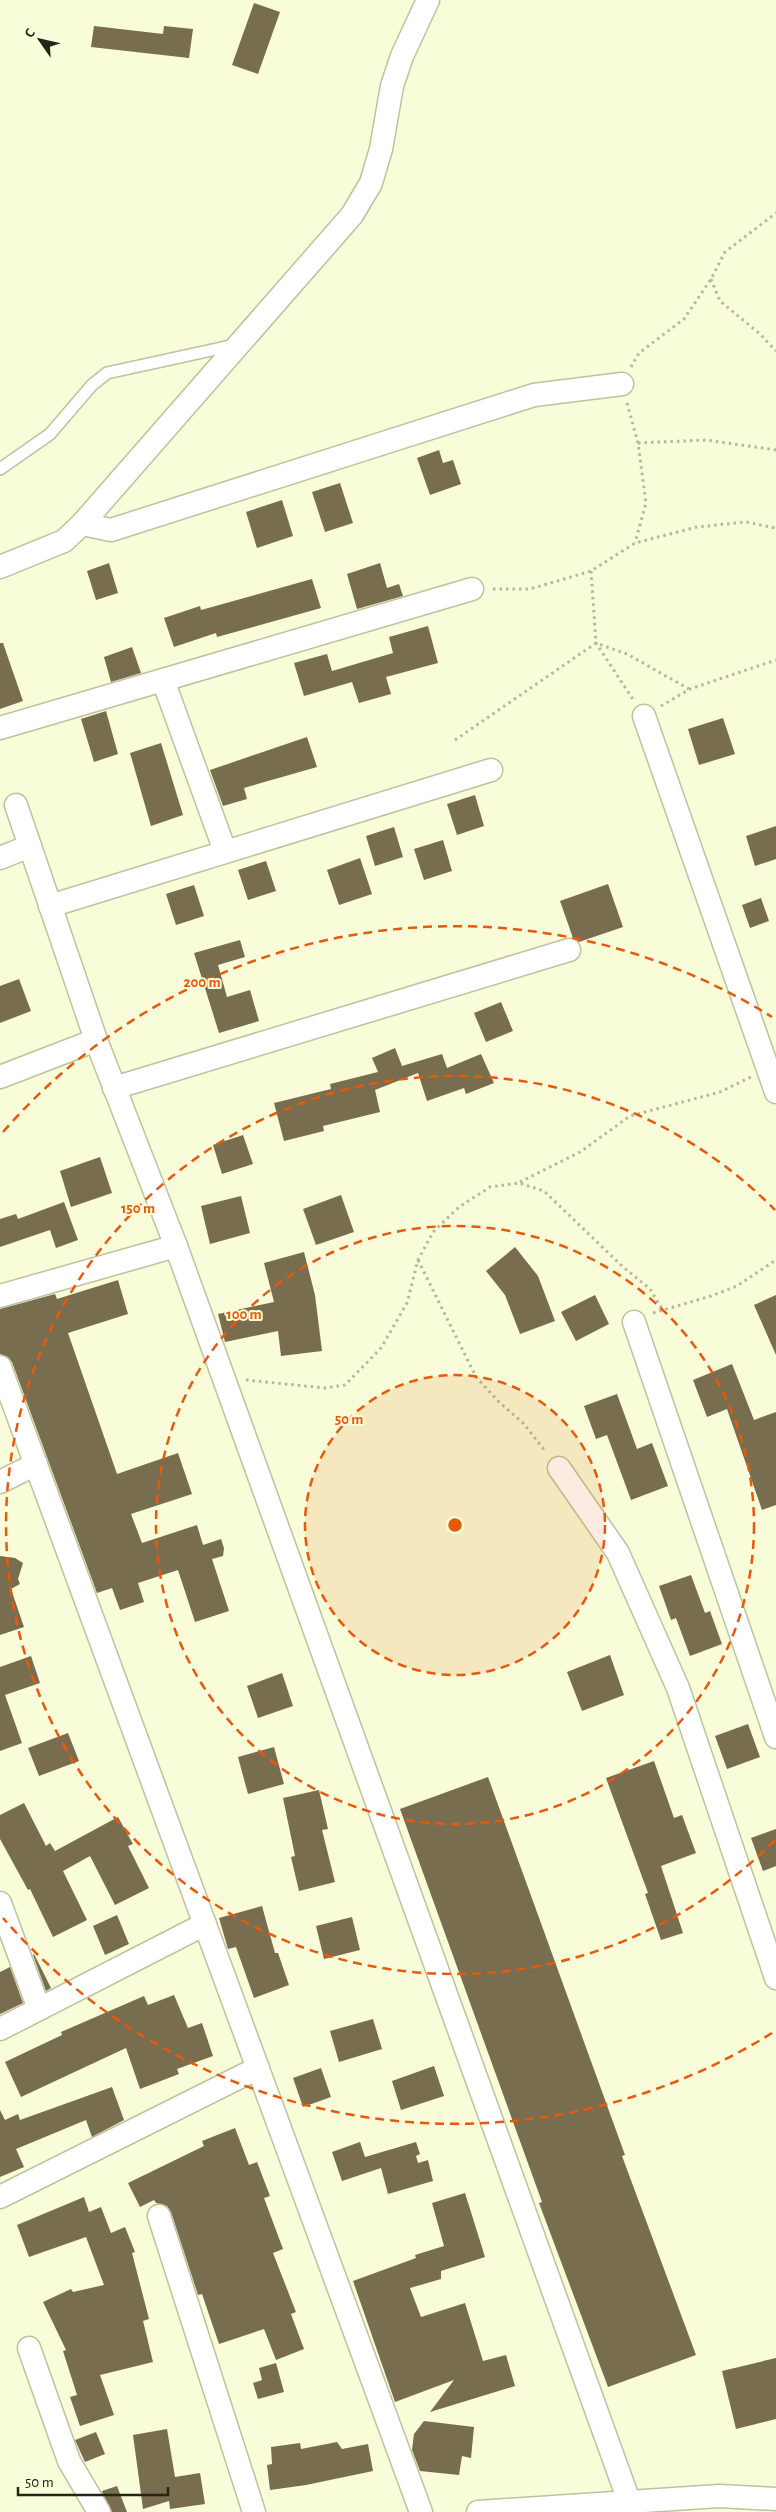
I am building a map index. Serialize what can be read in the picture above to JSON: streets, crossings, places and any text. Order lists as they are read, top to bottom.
{
  "scale_bar": "50 m",
  "north": "top left",
  "rings": [
    "200 m",
    "150 m",
    "100 m",
    "50 m"
  ]
}
